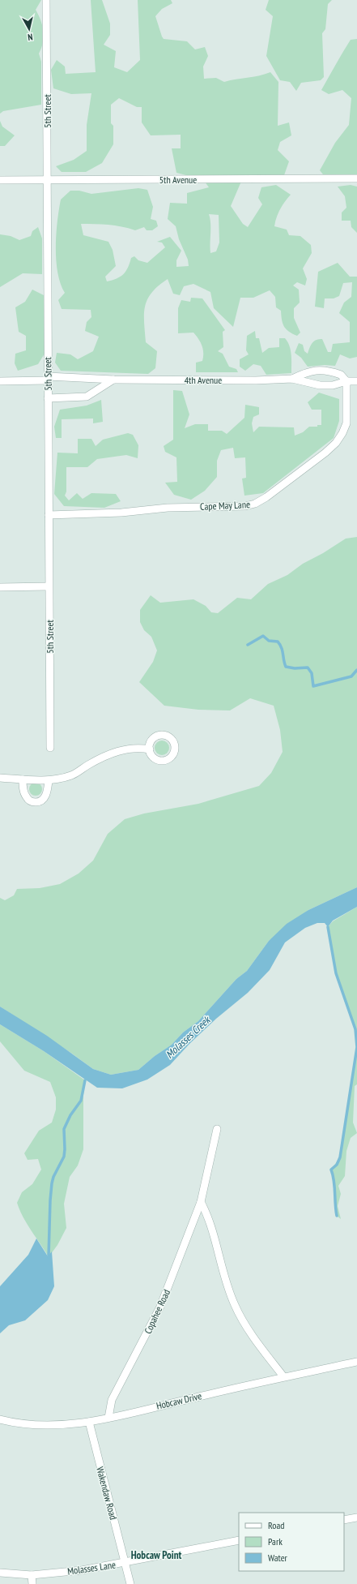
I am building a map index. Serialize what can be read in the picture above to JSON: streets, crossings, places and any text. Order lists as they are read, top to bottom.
{
  "streets": {
    "street": [
      "5th Street",
      "5th Avenue",
      "4th Avenue",
      "Cape May Lane",
      "Copahee Road",
      "Hobcaw Drive",
      "Wakendaw Road",
      "Molasses Lane"
    ]
  },
  "crossings": [
    ["5th Street", "5th Avenue"],
    ["5th Street", "4th Avenue"],
    ["5th Street", "Cape May Lane"],
    ["4th Avenue", "Cape May Lane"],
    ["Copahee Road", "Hobcaw Drive"],
    ["Hobcaw Drive", "Wakendaw Road"],
    ["Wakendaw Road", "Molasses Lane"]
  ],
  "districts": ["Hobcaw Point"],
  "water": ["Molasses Creek"],
  "legend": ["Road", "Park", "Water"],
  "north": "bottom"
}
